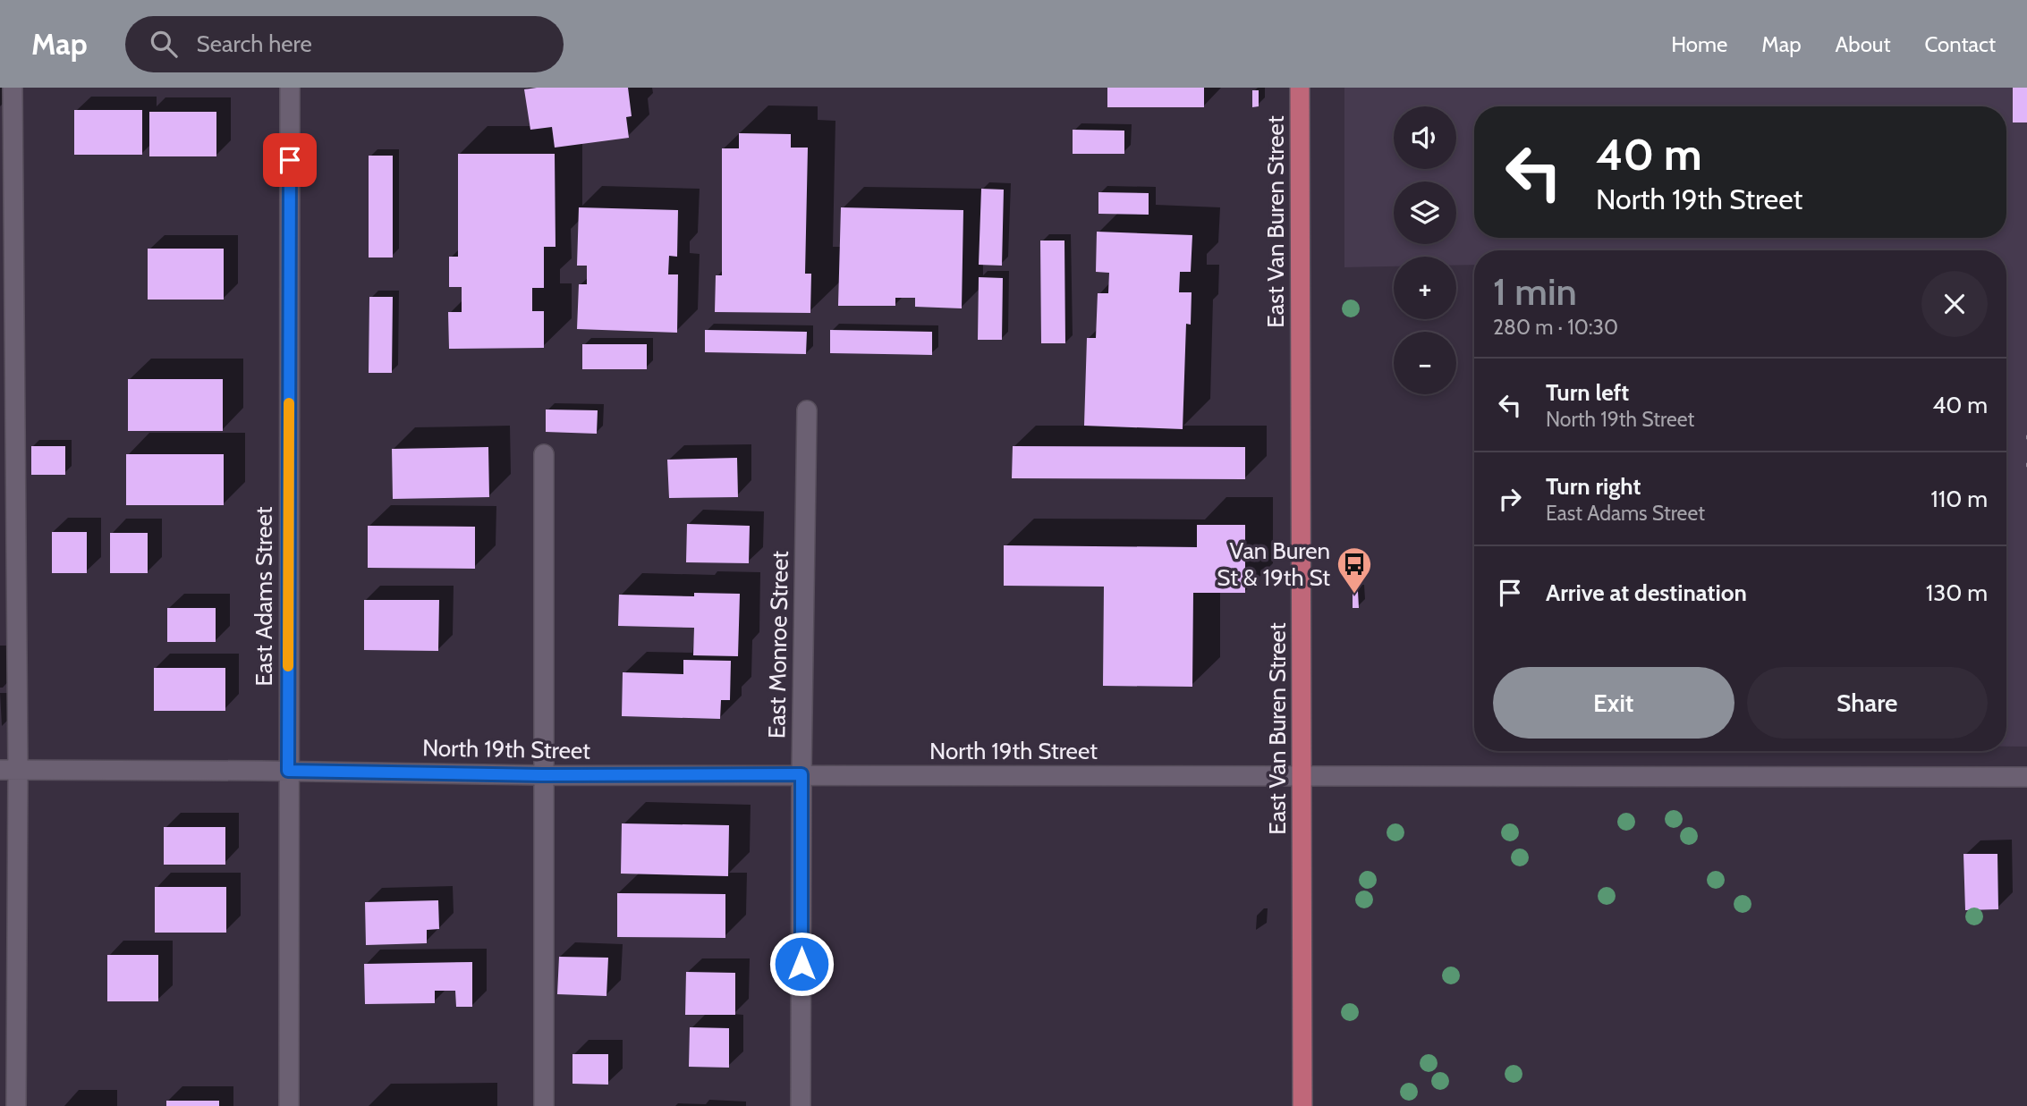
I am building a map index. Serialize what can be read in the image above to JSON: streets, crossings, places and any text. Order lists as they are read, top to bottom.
{
  "streets": {
    "main road": ["East Van Buren Street"],
    "street": ["East Adams Street", "East Monroe Street", "North 19th Street"]
  },
  "crossings": [
    ["East Van Buren Street", "North 19th Street"],
    ["East Adams Street", "North 19th Street"],
    ["East Monroe Street", "North 19th Street"]
  ],
  "places": {
    "bus stop": ["Van Buren St & 19th St"]
  },
  "page": {
    "header": "Map",
    "search": "Search here",
    "nav": [
      "Home",
      "Map",
      "About",
      "Contact"
    ],
    "map_buttons": ["+", "−"],
    "turn": ["40 m", "North 19th Street"],
    "heading": ["1 min", "280 m · 10:30"],
    "list": [
      {
        "name": "Turn left",
        "note": "North 19th Street",
        "value": "40 m"
      },
      {
        "name": "Turn right",
        "note": "East Adams Street",
        "value": "110 m"
      },
      {
        "name": "Arrive at destination",
        "value": "130 m"
      }
    ],
    "buttons": ["Exit", "Share"]
  }
}
